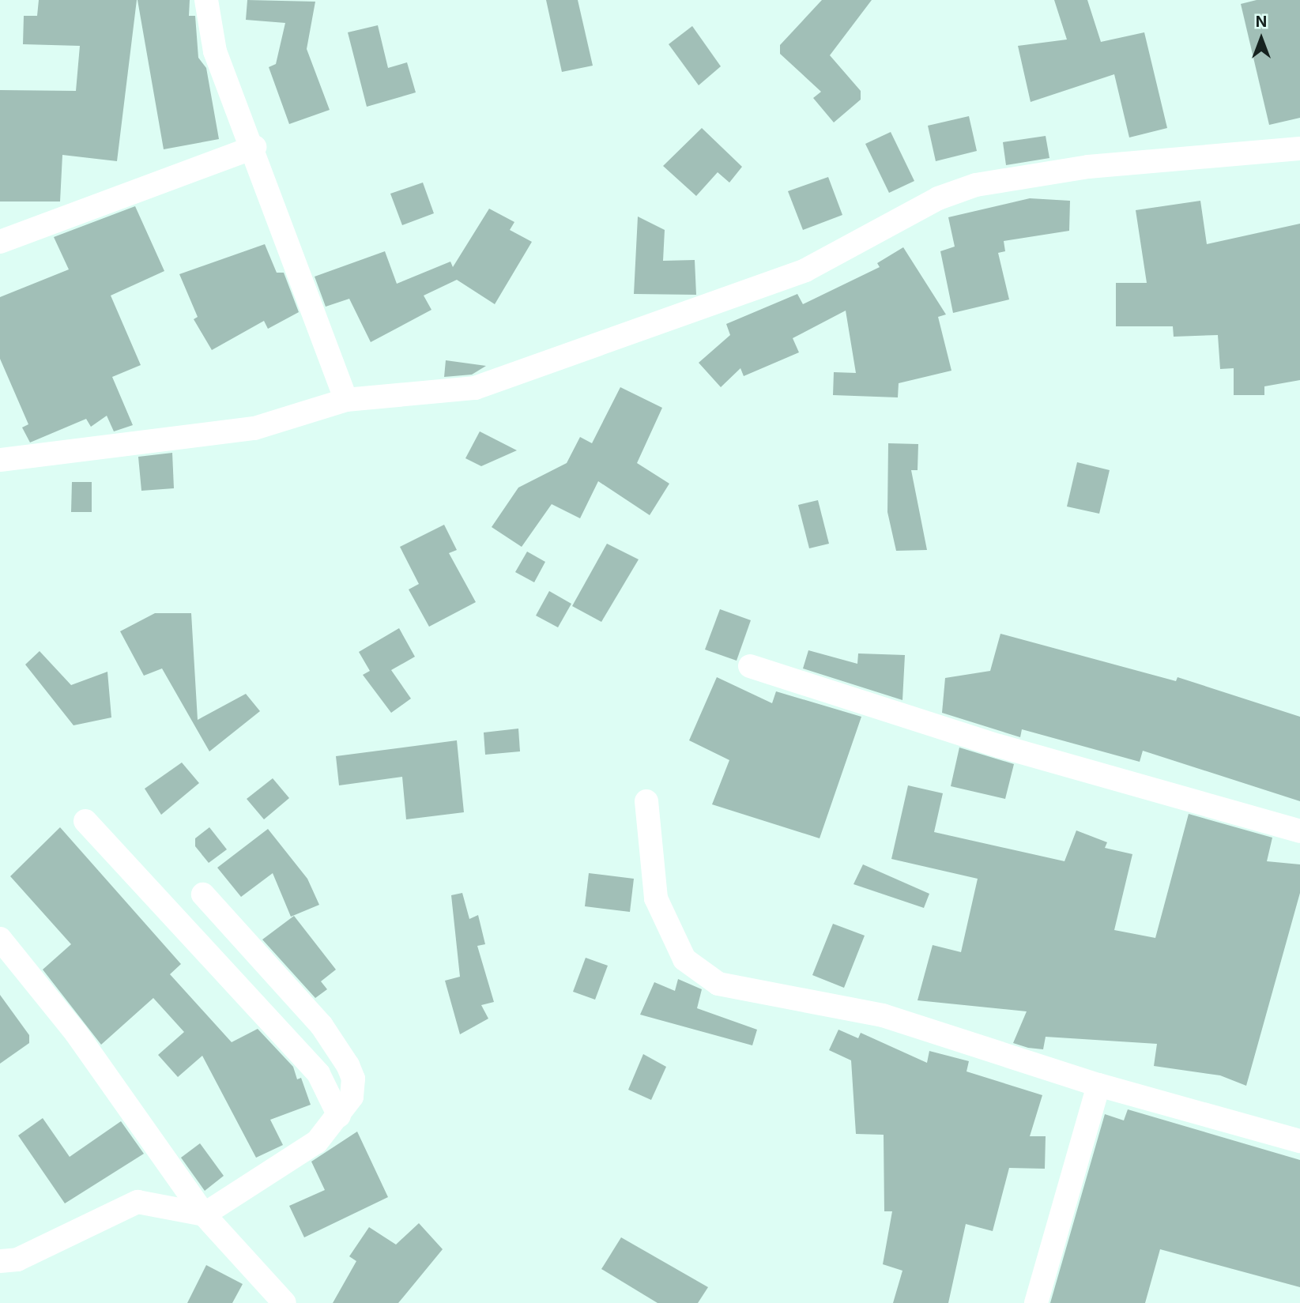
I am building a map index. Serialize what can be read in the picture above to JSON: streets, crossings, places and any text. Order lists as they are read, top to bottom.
{
  "north": "top"
}
